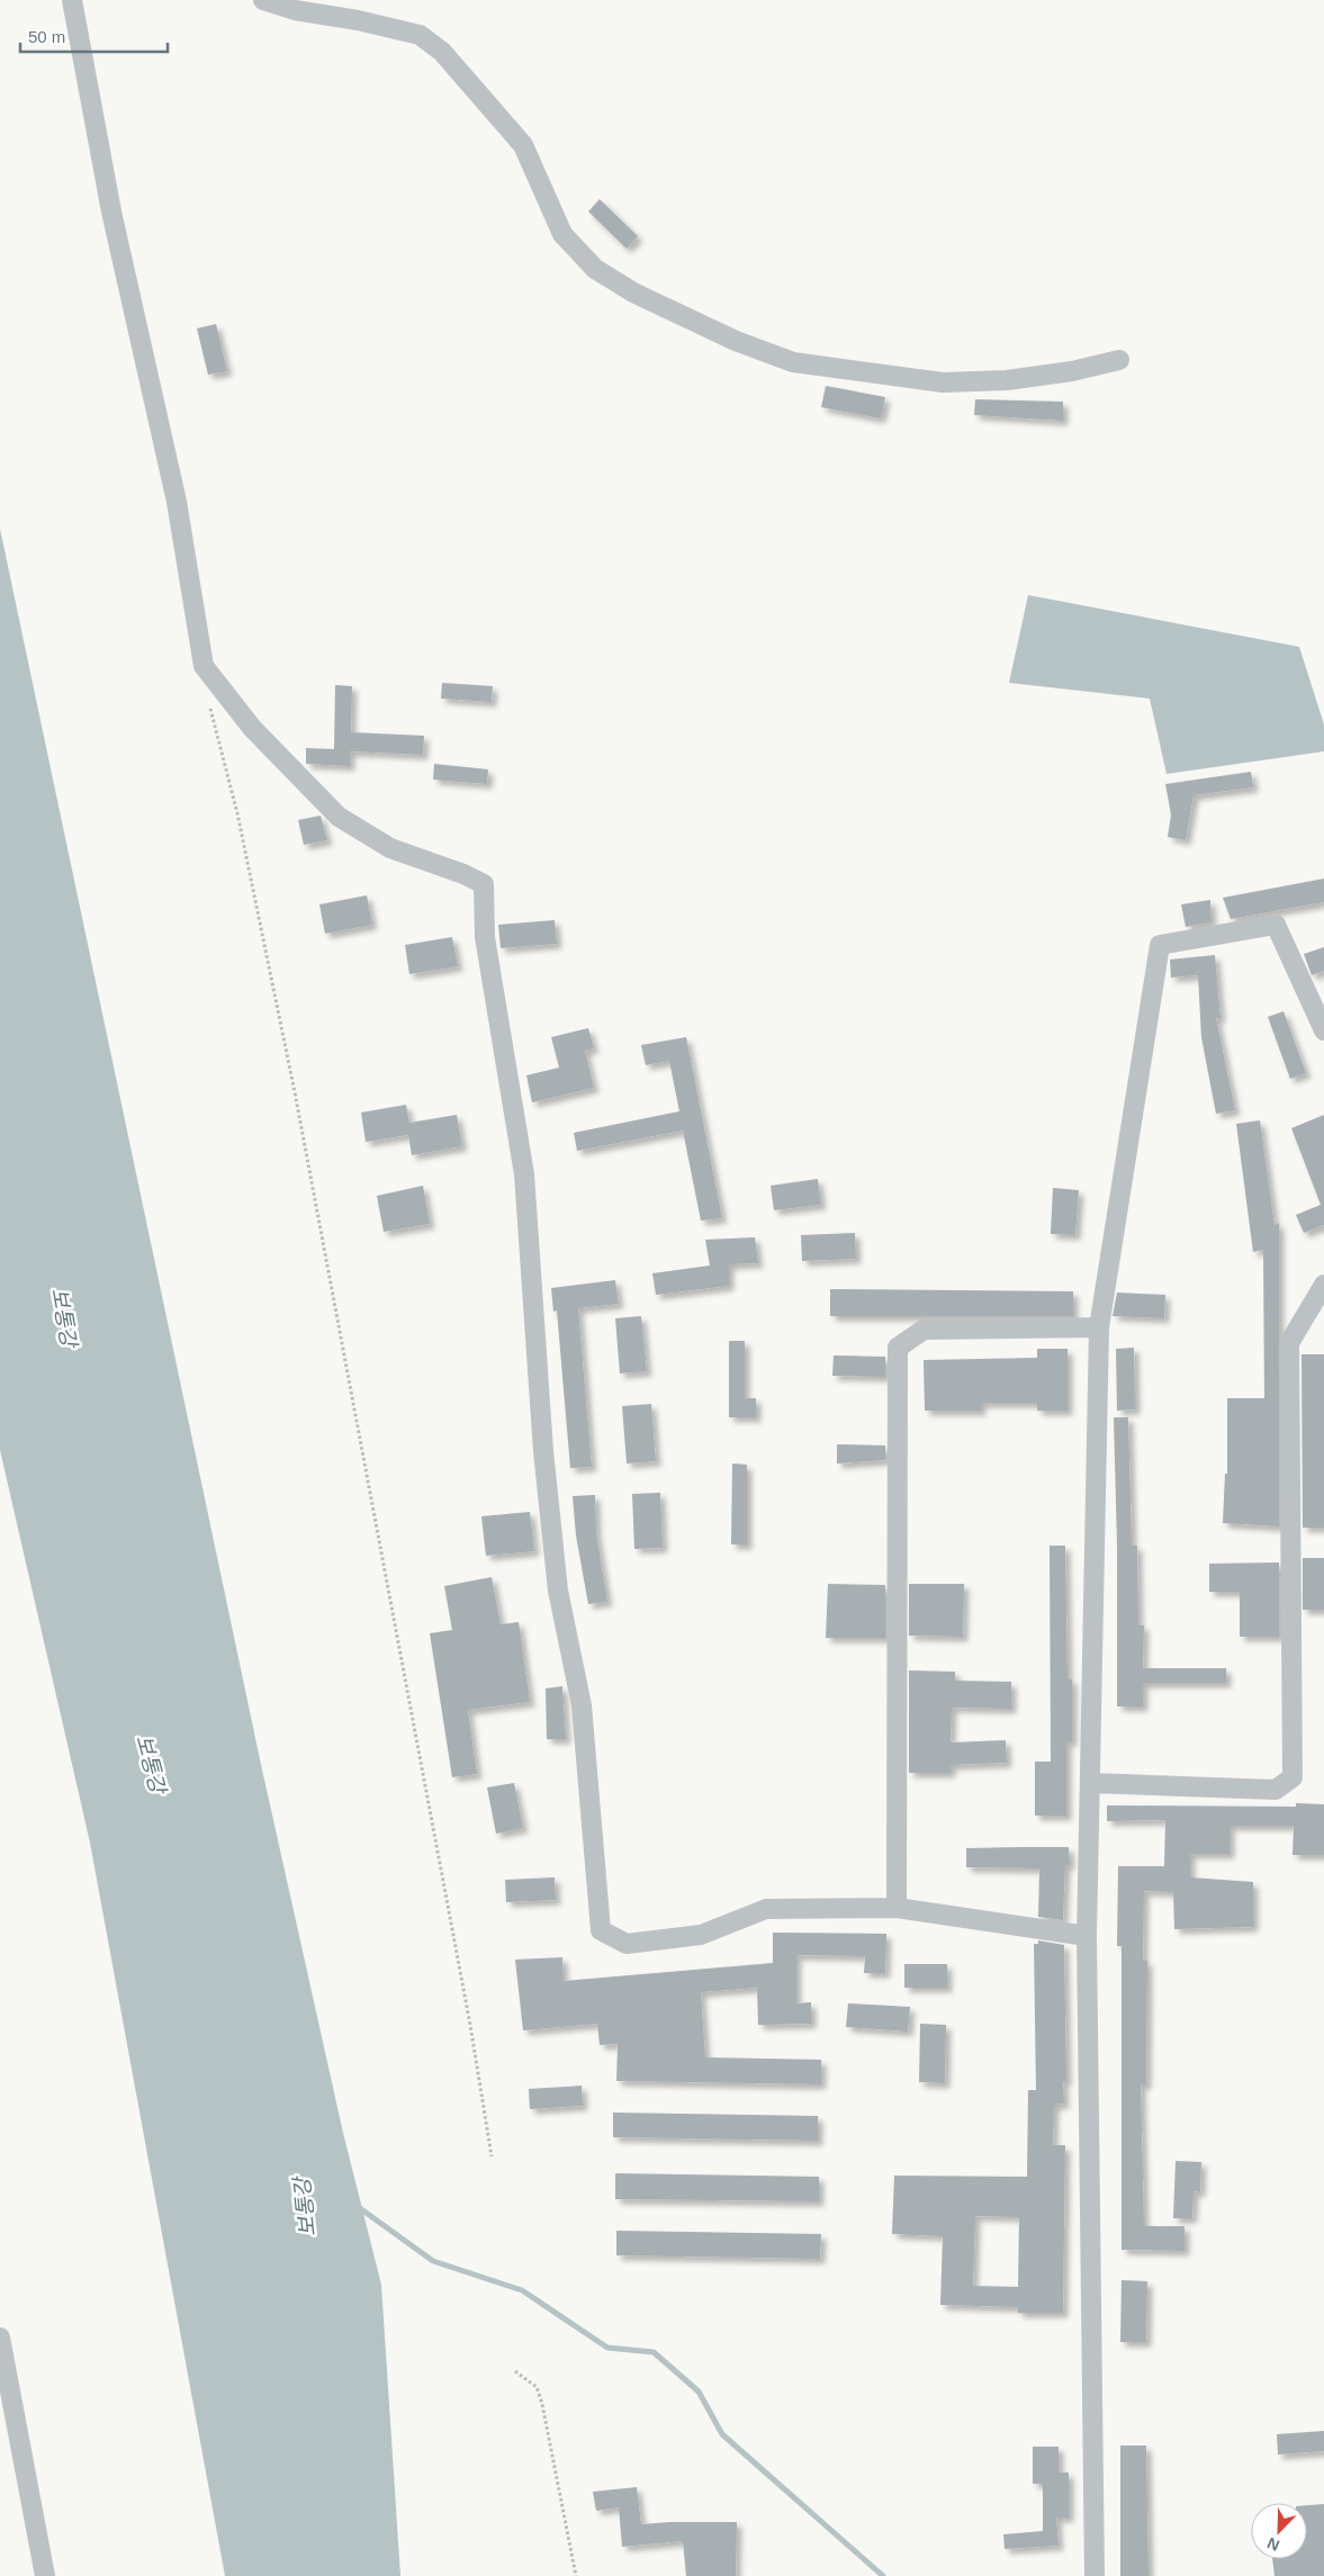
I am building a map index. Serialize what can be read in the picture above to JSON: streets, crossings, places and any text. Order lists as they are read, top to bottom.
{
  "water": ["보통강"],
  "scale_bar": "50 m",
  "north": "bottom left"
}
